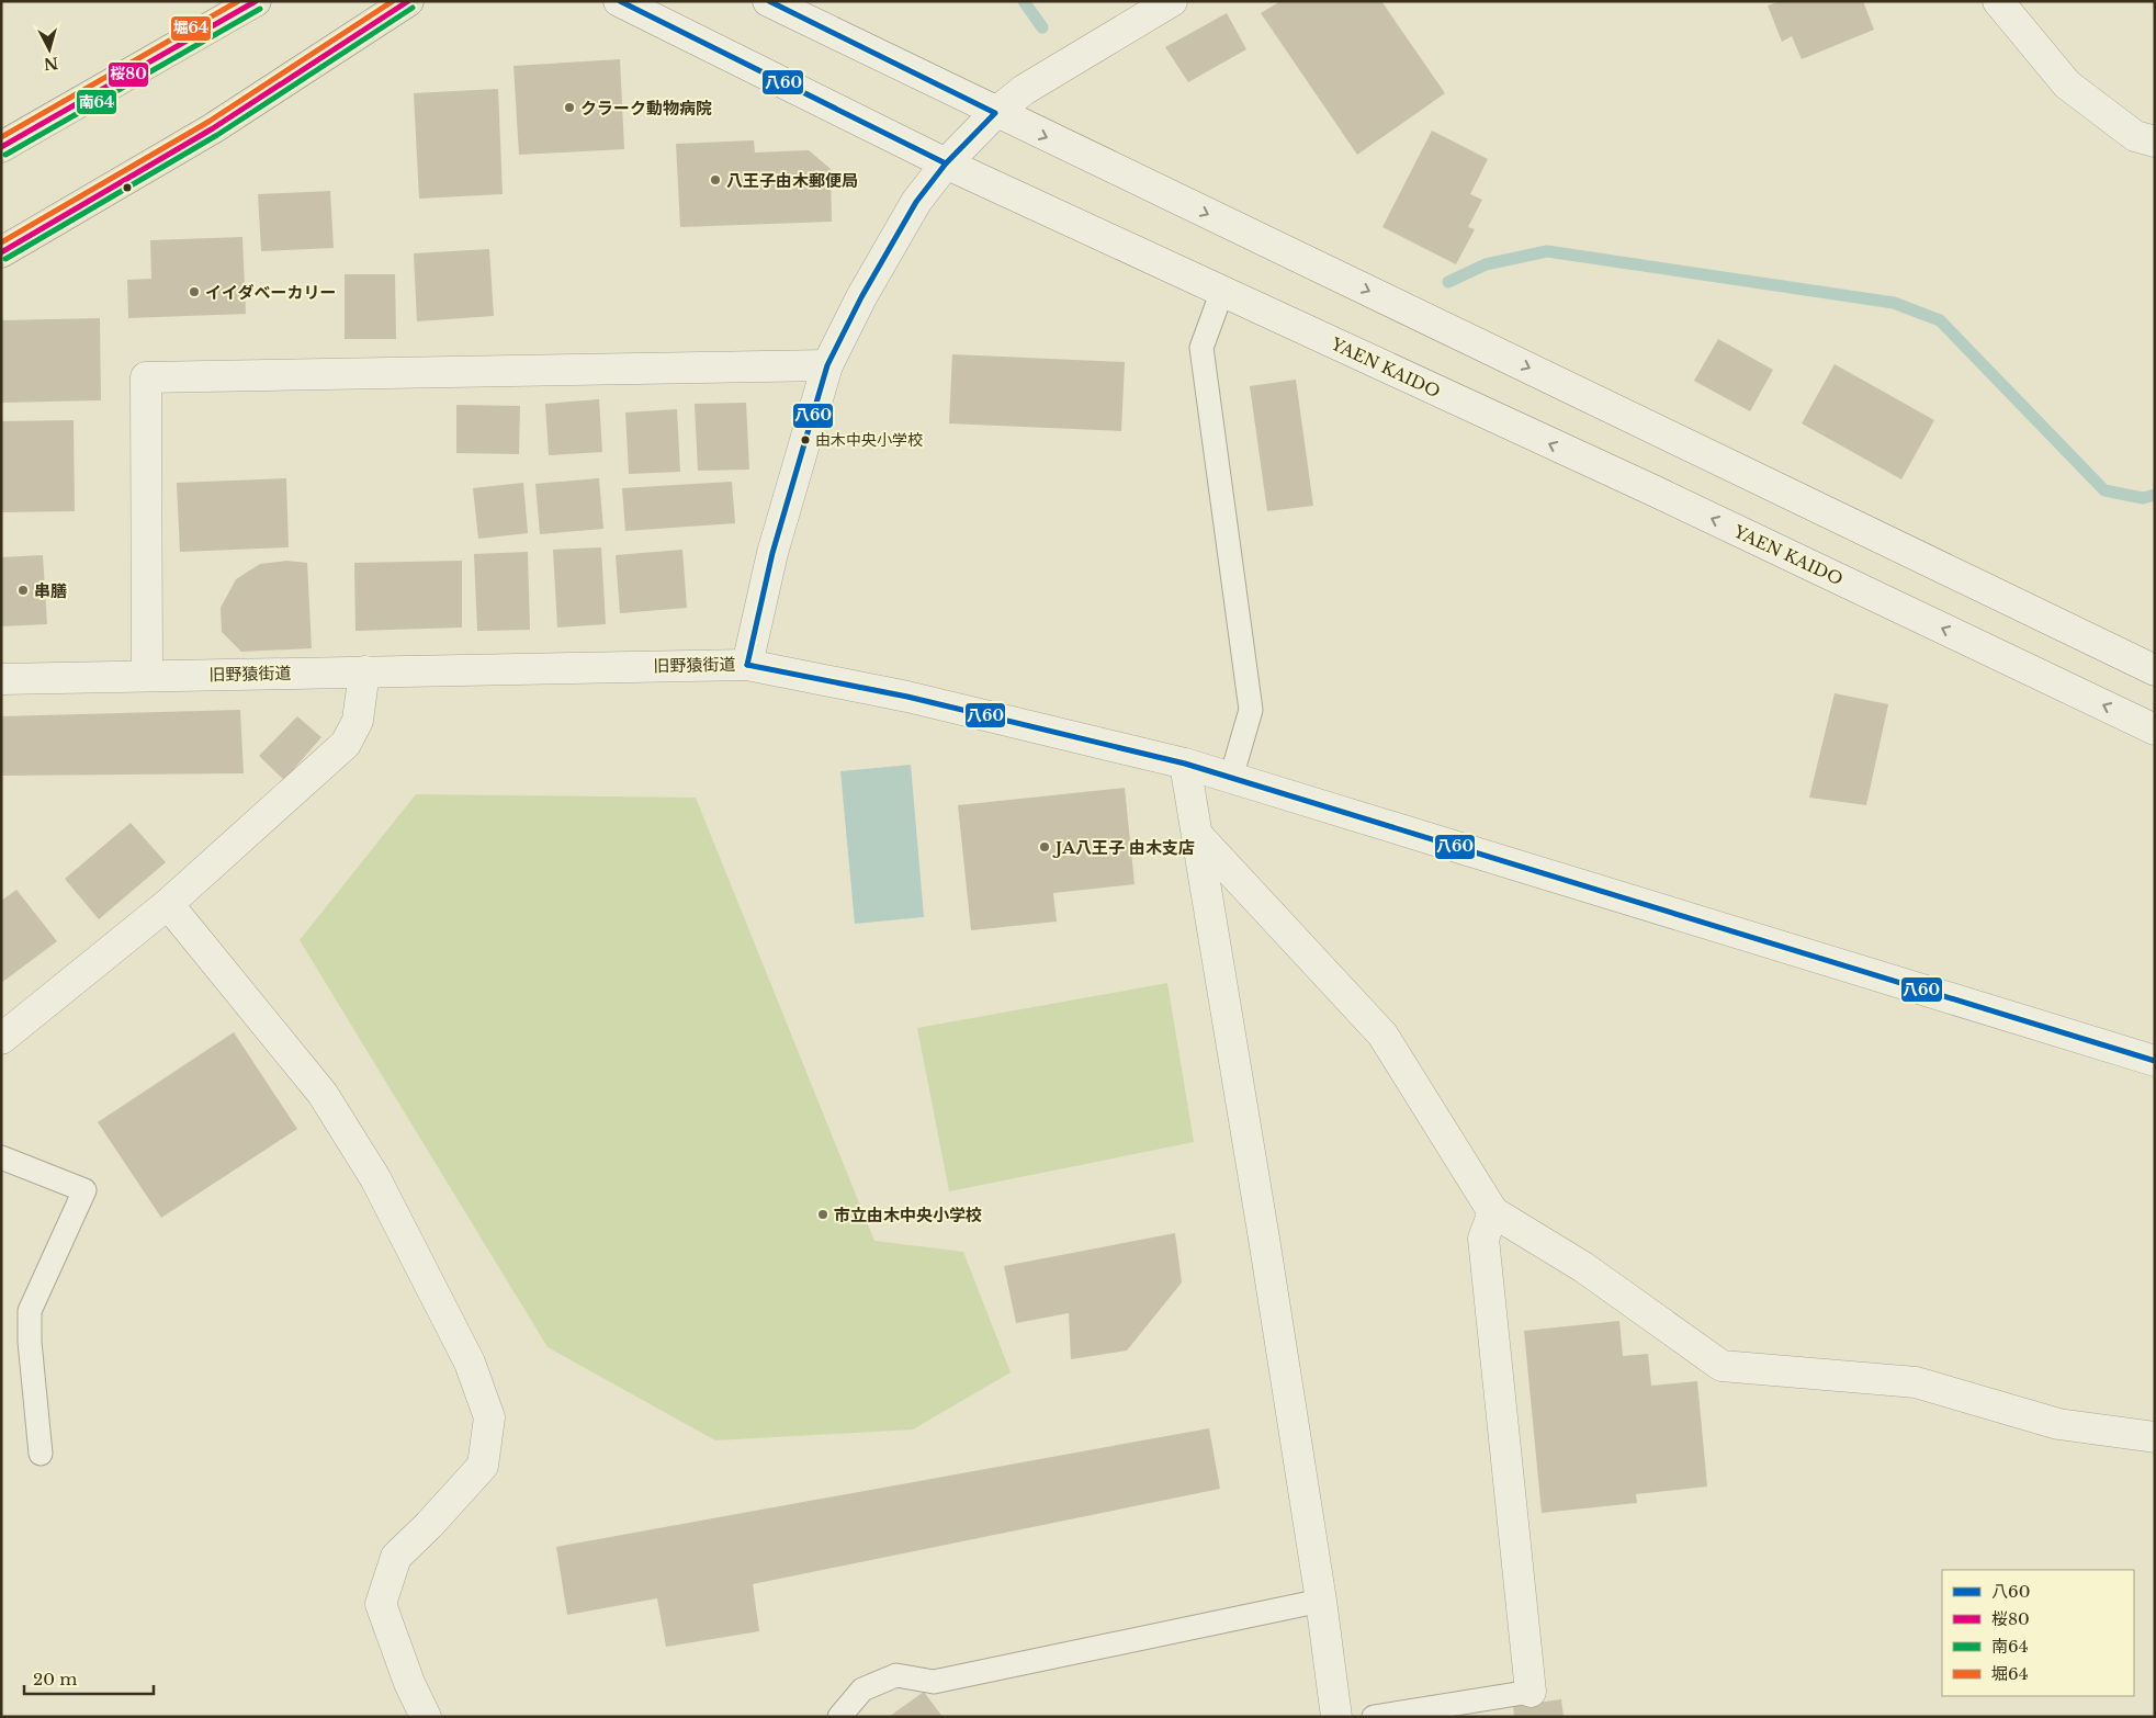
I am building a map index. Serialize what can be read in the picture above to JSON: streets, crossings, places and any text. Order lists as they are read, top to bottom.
{
  "streets": {
    "street": ["YAEN KAIDO", "旧野猿街道"]
  },
  "places": [
    "クラーク動物病院",
    "八王子由木郵便局",
    "イイダベーカリー",
    "由木中央小学校",
    "串膳",
    "JA八王子 由木支店",
    "市立由木中央小学校"
  ],
  "lines": [
    "transit line 八60",
    "transit line 桜80",
    "transit line 堀64",
    "transit line 南64"
  ],
  "legend": [
    "八60",
    "桜80",
    "南64",
    "堀64"
  ],
  "scale_bar": "20 m",
  "north": "bottom"
}
